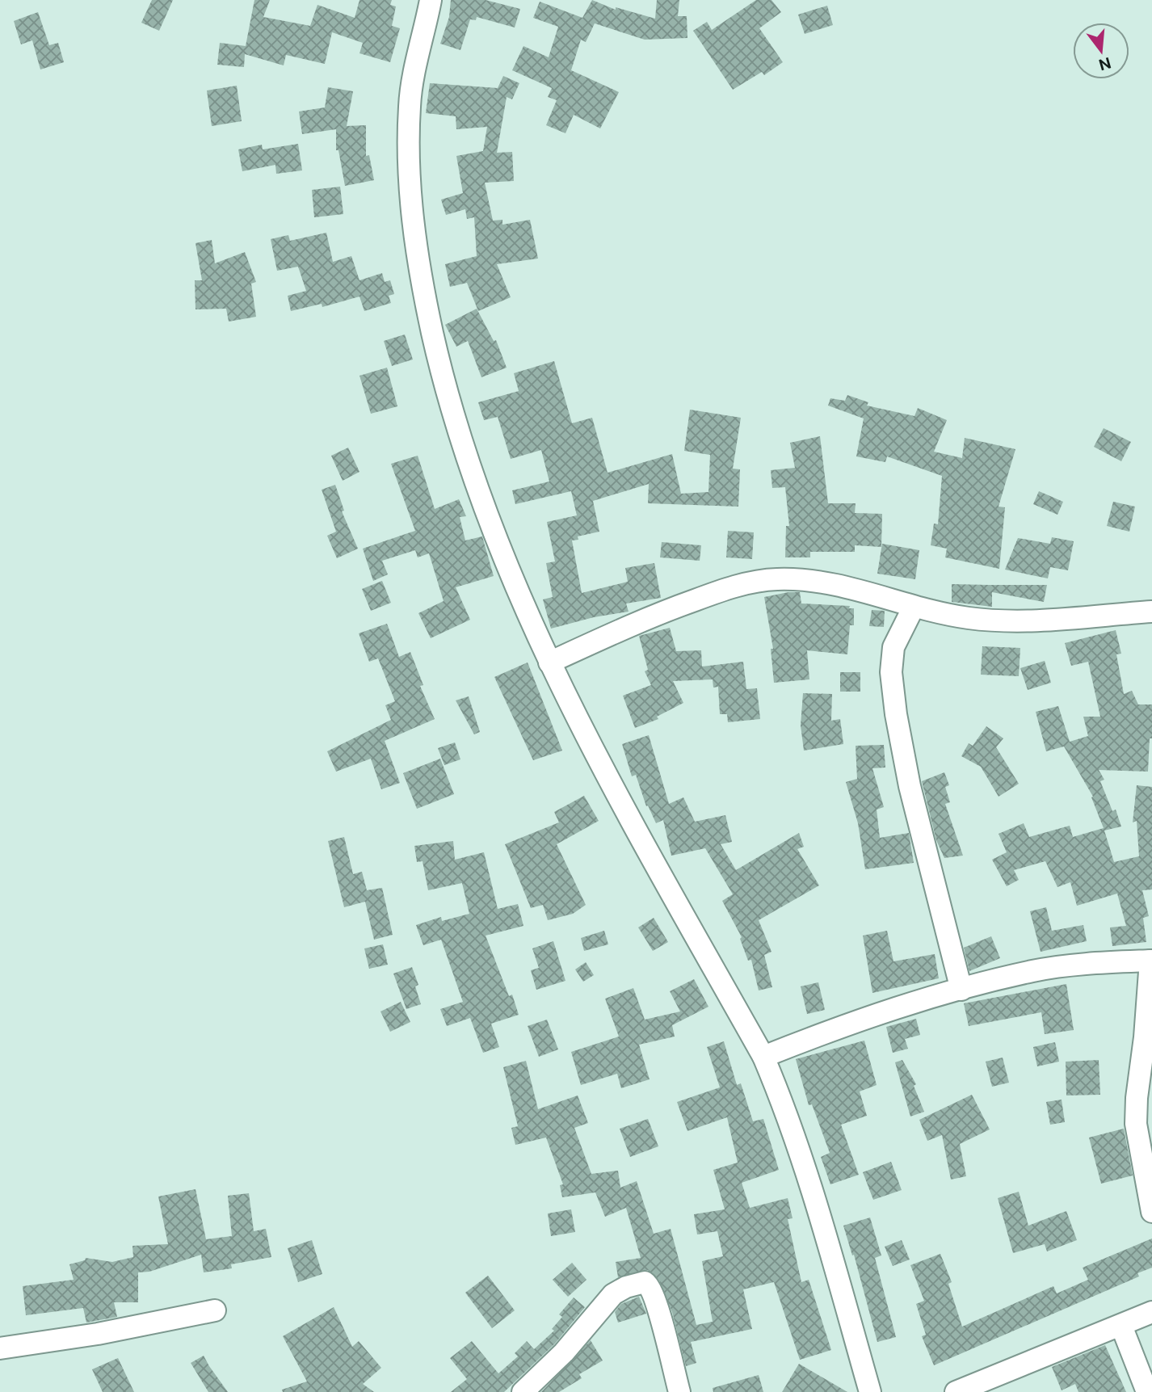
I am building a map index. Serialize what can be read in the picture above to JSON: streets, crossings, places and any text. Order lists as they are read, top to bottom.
{
  "north": "bottom"
}
